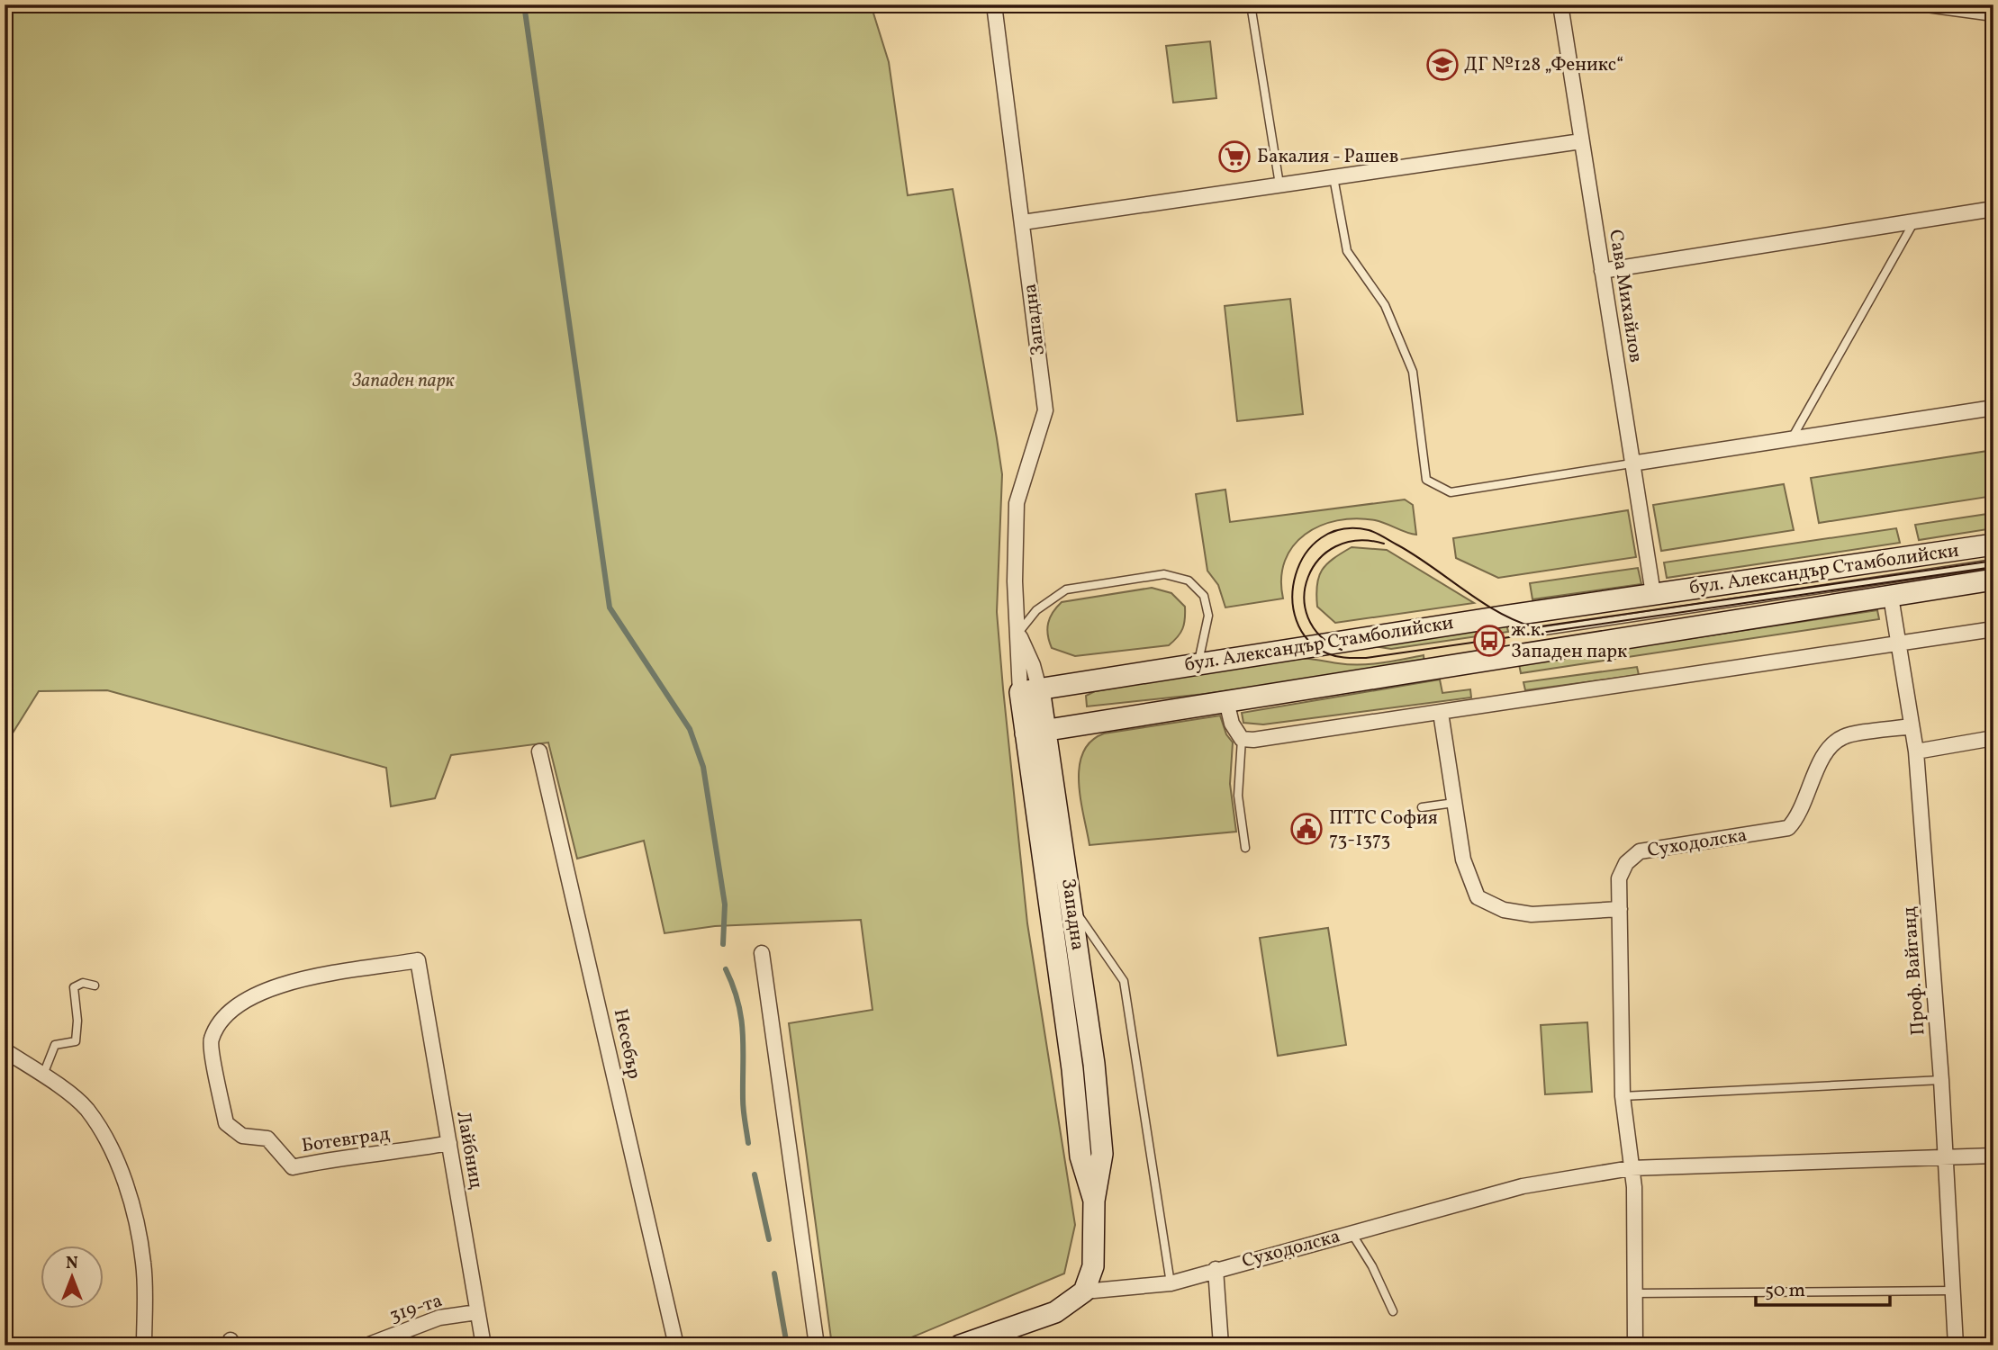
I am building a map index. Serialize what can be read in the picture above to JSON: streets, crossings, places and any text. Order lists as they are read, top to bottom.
{
  "streets": {
    "street": [
      "Сава Михайлов",
      "Западна",
      "бул. Александър Стамболийски",
      "Суходолска",
      "Проф. Вайганд",
      "Несебър",
      "Ботевград",
      "Лайбниц",
      "319-та"
    ]
  },
  "crossings": [
    ["Сава Михайлов", "бул. Александър Стамболийски"],
    ["Западна", "бул. Александър Стамболийски"],
    ["Западна", "Суходолска"],
    ["бул. Александър Стамболийски", "Проф. Вайганд"],
    ["Суходолска", "Проф. Вайганд"],
    ["Ботевград", "Лайбниц"],
    ["Лайбниц", "319-та"]
  ],
  "parks": ["Западен парк"],
  "places": {
    "school or university": ["ДГ №128 „Феникс“"],
    "supermarket": ["Бакалия - Рашев"],
    "bus stop": ["ж.к. Западен парк"],
    "public building": ["ПТТС София 73-1373"]
  },
  "scale_bar": "50 m",
  "north": "top"
}
